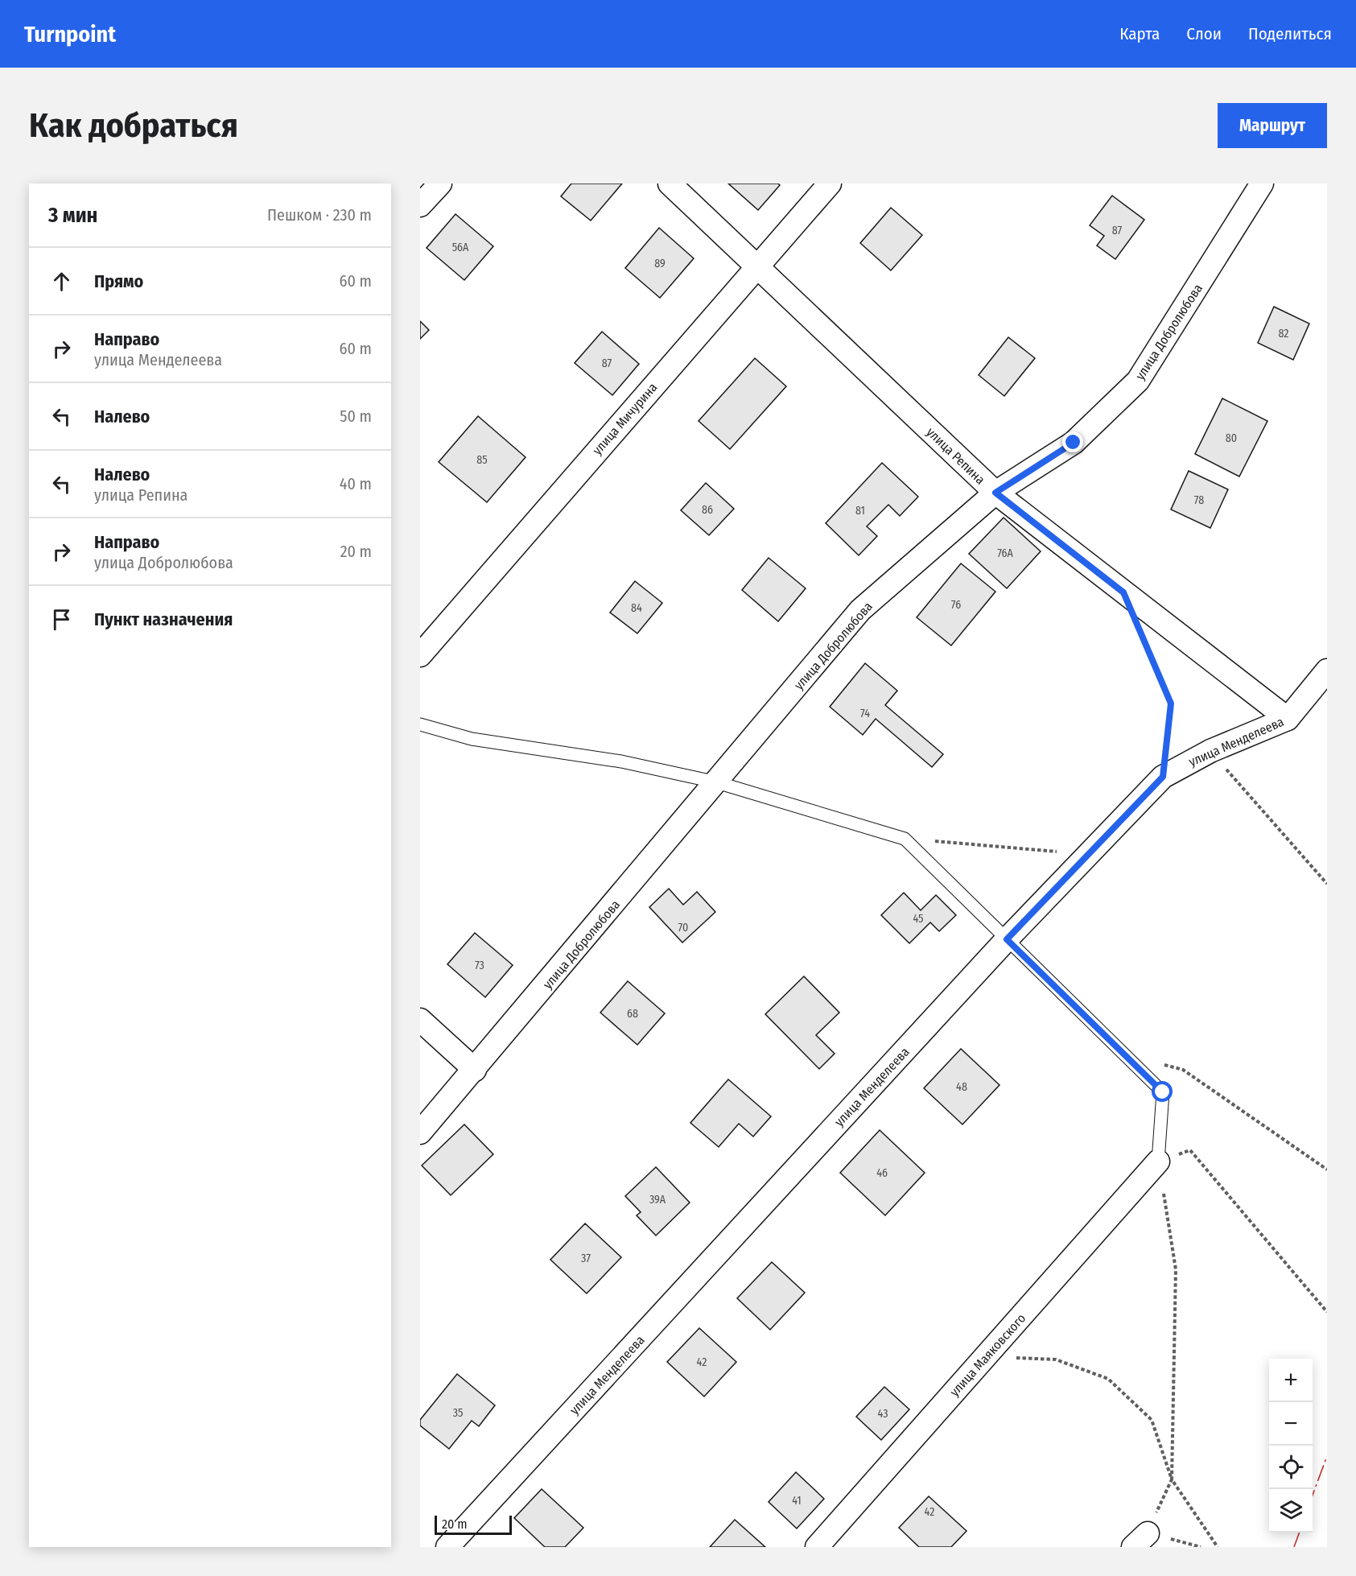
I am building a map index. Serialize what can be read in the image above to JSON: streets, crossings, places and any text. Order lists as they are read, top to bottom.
{
  "streets": {
    "street": [
      "улица Добролюбова",
      "улица Мичурина",
      "улица Репина",
      "улица Менделеева",
      "улица Маяковского"
    ]
  },
  "crossings": [
    ["улица Добролюбова", "улица Репина"],
    ["улица Мичурина", "улица Репина"],
    ["улица Репина", "улица Менделеева"]
  ],
  "house_numbers": [
    "87",
    "56А",
    "89",
    "82",
    "87",
    "80",
    "85",
    "78",
    "86",
    "81",
    "76А",
    "76",
    "84",
    "74",
    "45",
    "70",
    "73",
    "68",
    "48",
    "46",
    "39А",
    "37",
    "42",
    "35",
    "43",
    "41",
    "42"
  ],
  "scale_bar": "20 m",
  "page": {
    "header": "Turnpoint",
    "nav": ["Карта", "Слои", "Поделиться"],
    "buttons": "Маршрут",
    "title": "Как добраться",
    "heading": ["3 мин", "Пешком · 230 m"],
    "list": [
      ["Прямо", "60 m"],
      ["Направо", "улица Менделеева", "60 m"],
      ["Налево", "50 m"],
      ["Налево", "улица Репина", "40 m"],
      ["Направо", "улица Добролюбова", "20 m"],
      "Пункт назначения"
    ],
    "map_buttons": ["+", "−"],
    "scale": "20 m"
  }
}
